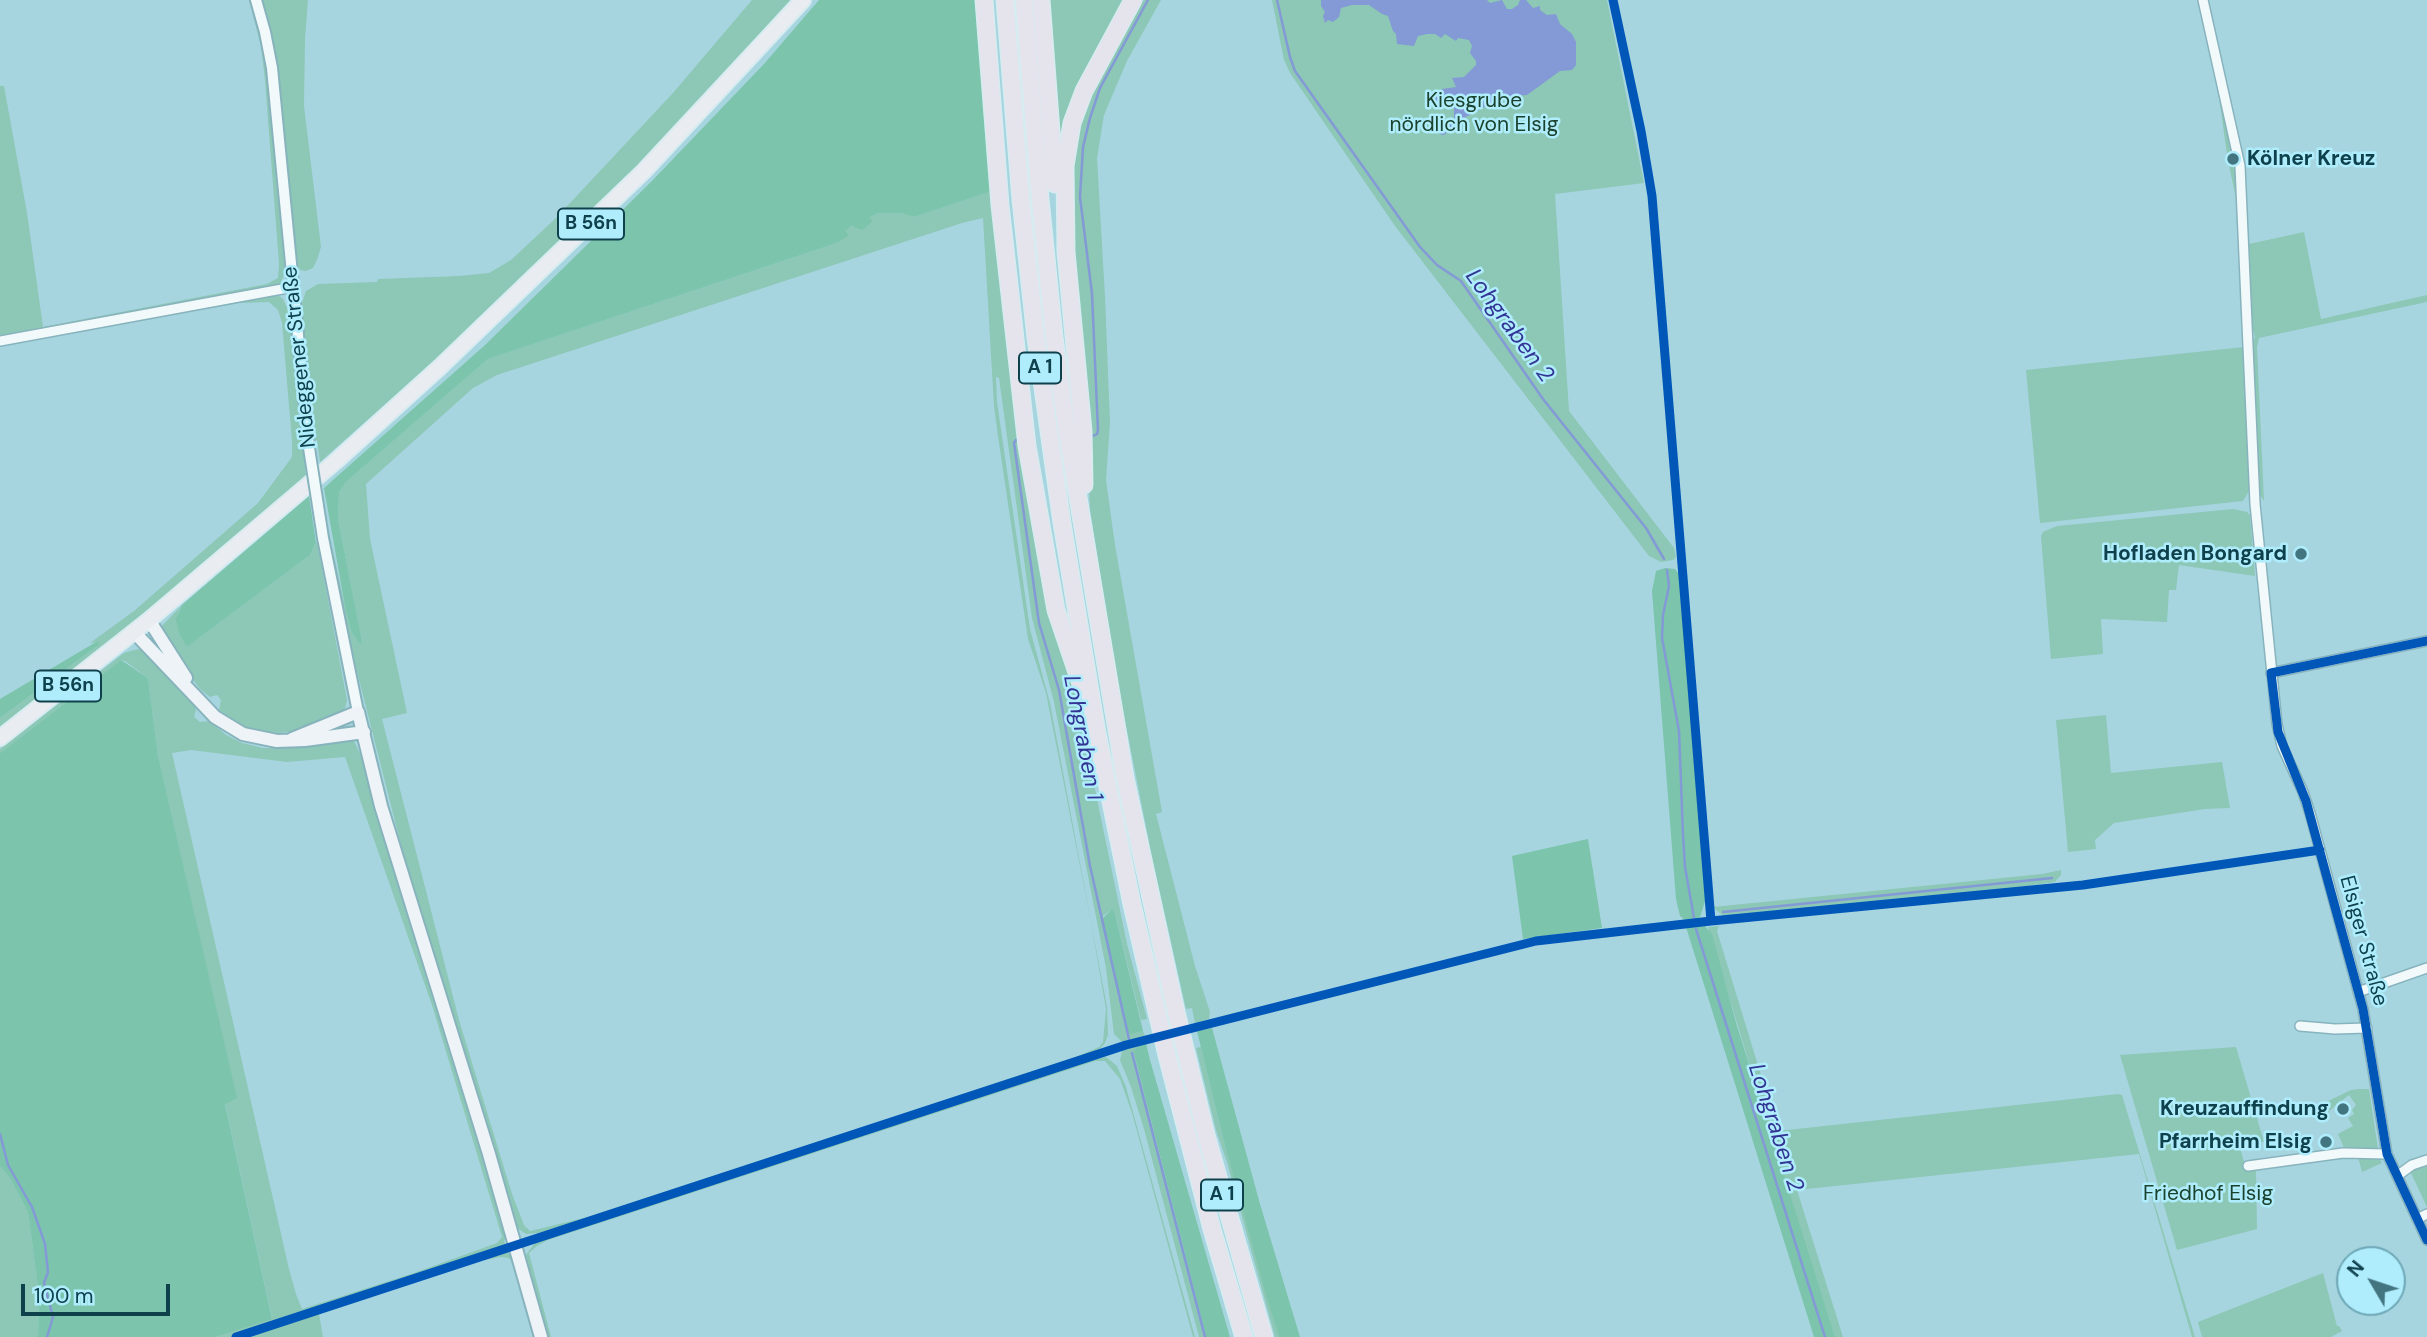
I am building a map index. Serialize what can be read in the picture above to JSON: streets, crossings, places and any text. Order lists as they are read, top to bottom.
{
  "streets": {
    "highway": ["A 1"],
    "main road": ["B 56n"],
    "street": ["Nideggener Straße", "Elsiger Straße"]
  },
  "water": ["Lohgraben 2", "Lohgraben 1"],
  "parks": ["Kiesgrube nördlich von Elsig", "Friedhof Elsig"],
  "places": [
    "Kölner Kreuz",
    "Hofladen Bongard",
    "Kreuzauffindung",
    "Pfarrheim Elsig"
  ],
  "scale_bar": "100 m",
  "north": "top left"
}
